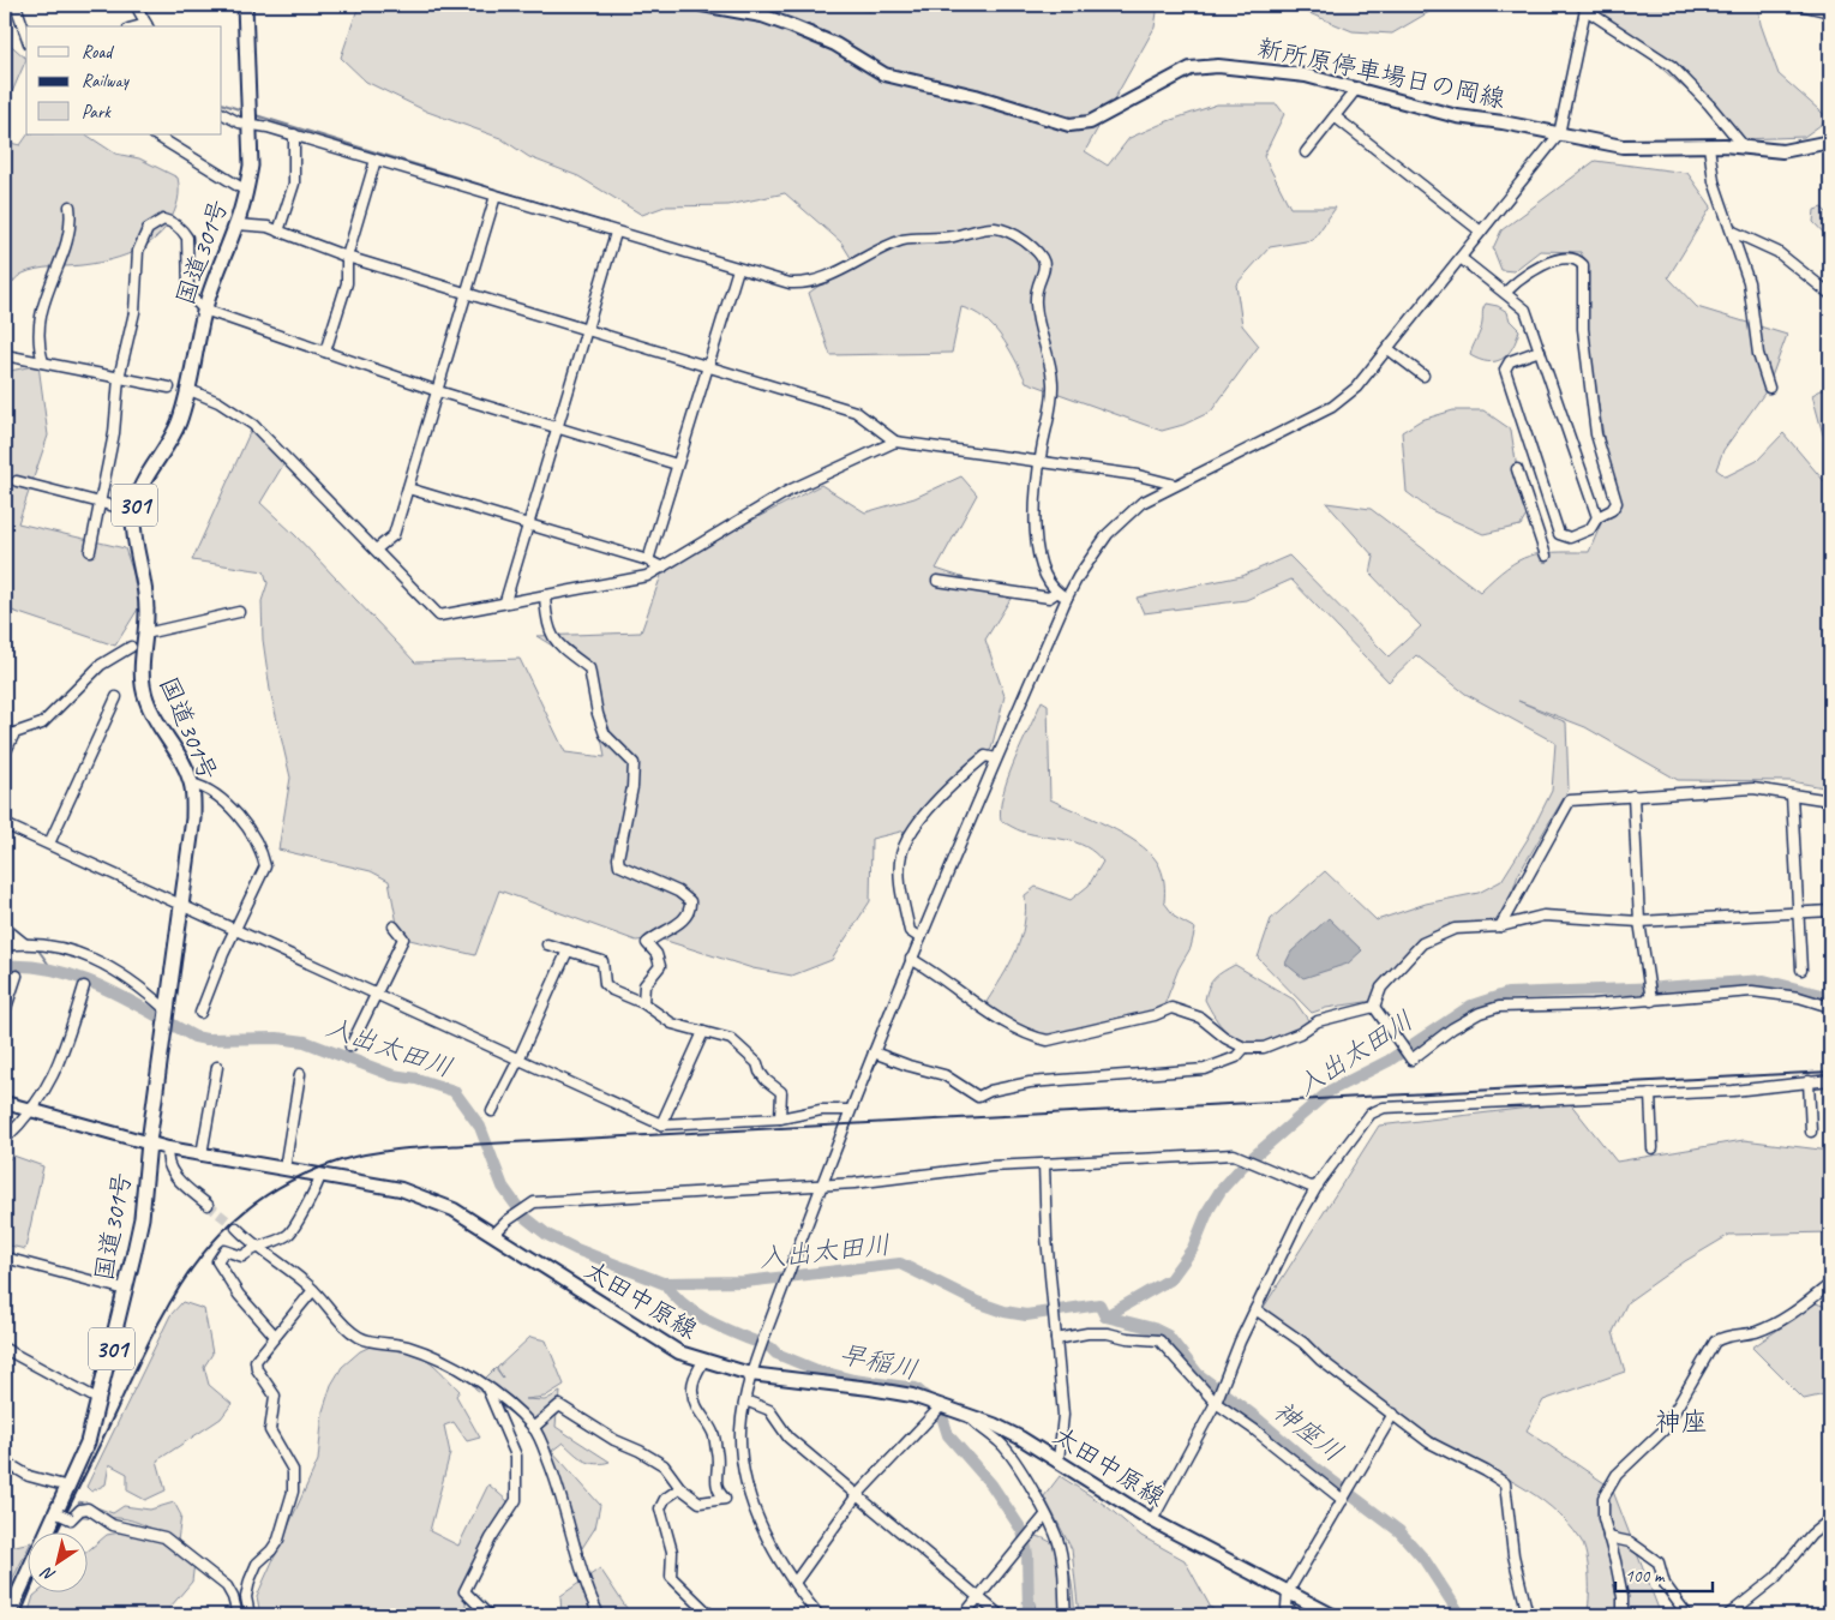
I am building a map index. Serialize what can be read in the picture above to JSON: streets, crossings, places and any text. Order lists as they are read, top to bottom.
{
  "streets": {
    "highway": ["国道301号", "301"],
    "main road": ["新所原停車場日の岡線", "太田中原線"]
  },
  "crossings": [
    ["国道301号", "太田中原線"]
  ],
  "districts": ["神座"],
  "water": ["入出太田川", "早稲川", "神座川"],
  "legend": ["Road", "Railway", "Park"],
  "scale_bar": "100 m",
  "north": "bottom left"
}
